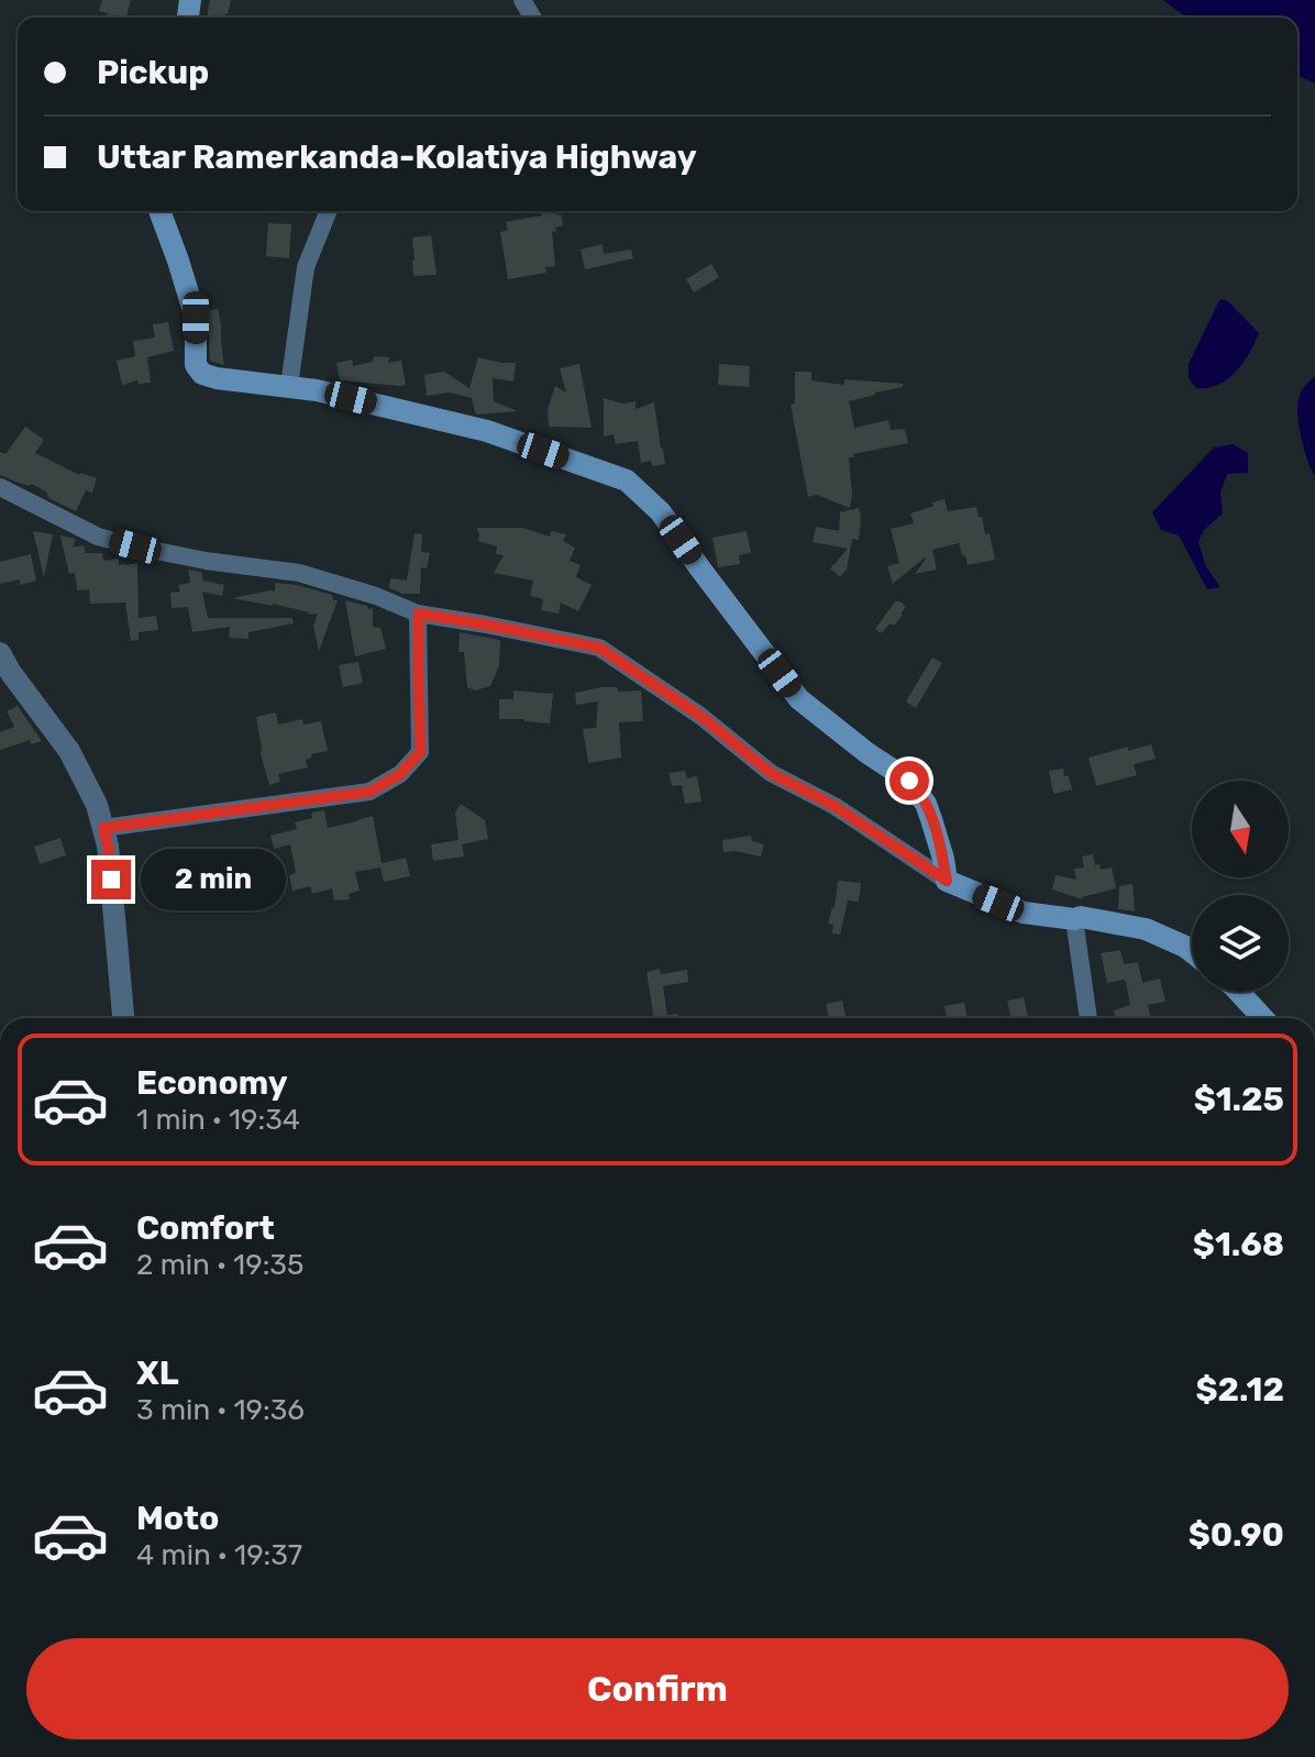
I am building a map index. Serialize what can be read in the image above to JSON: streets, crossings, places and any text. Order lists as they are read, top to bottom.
{
  "north": "bottom",
  "page": {
    "banner": ["Pickup", "Uttar Ramerkanda-Kolatiya Highway"],
    "bubble": "2 min",
    "list": [
      {
        "name": "Economy",
        "note": "1 min · 19:34",
        "value": "$1.25"
      },
      {
        "name": "Comfort",
        "note": "2 min · 19:35",
        "value": "$1.68"
      },
      {
        "name": "XL",
        "note": "3 min · 19:36",
        "value": "$2.12"
      },
      {
        "name": "Moto",
        "note": "4 min · 19:37",
        "value": "$0.90"
      }
    ],
    "buttons": "Confirm"
  }
}
